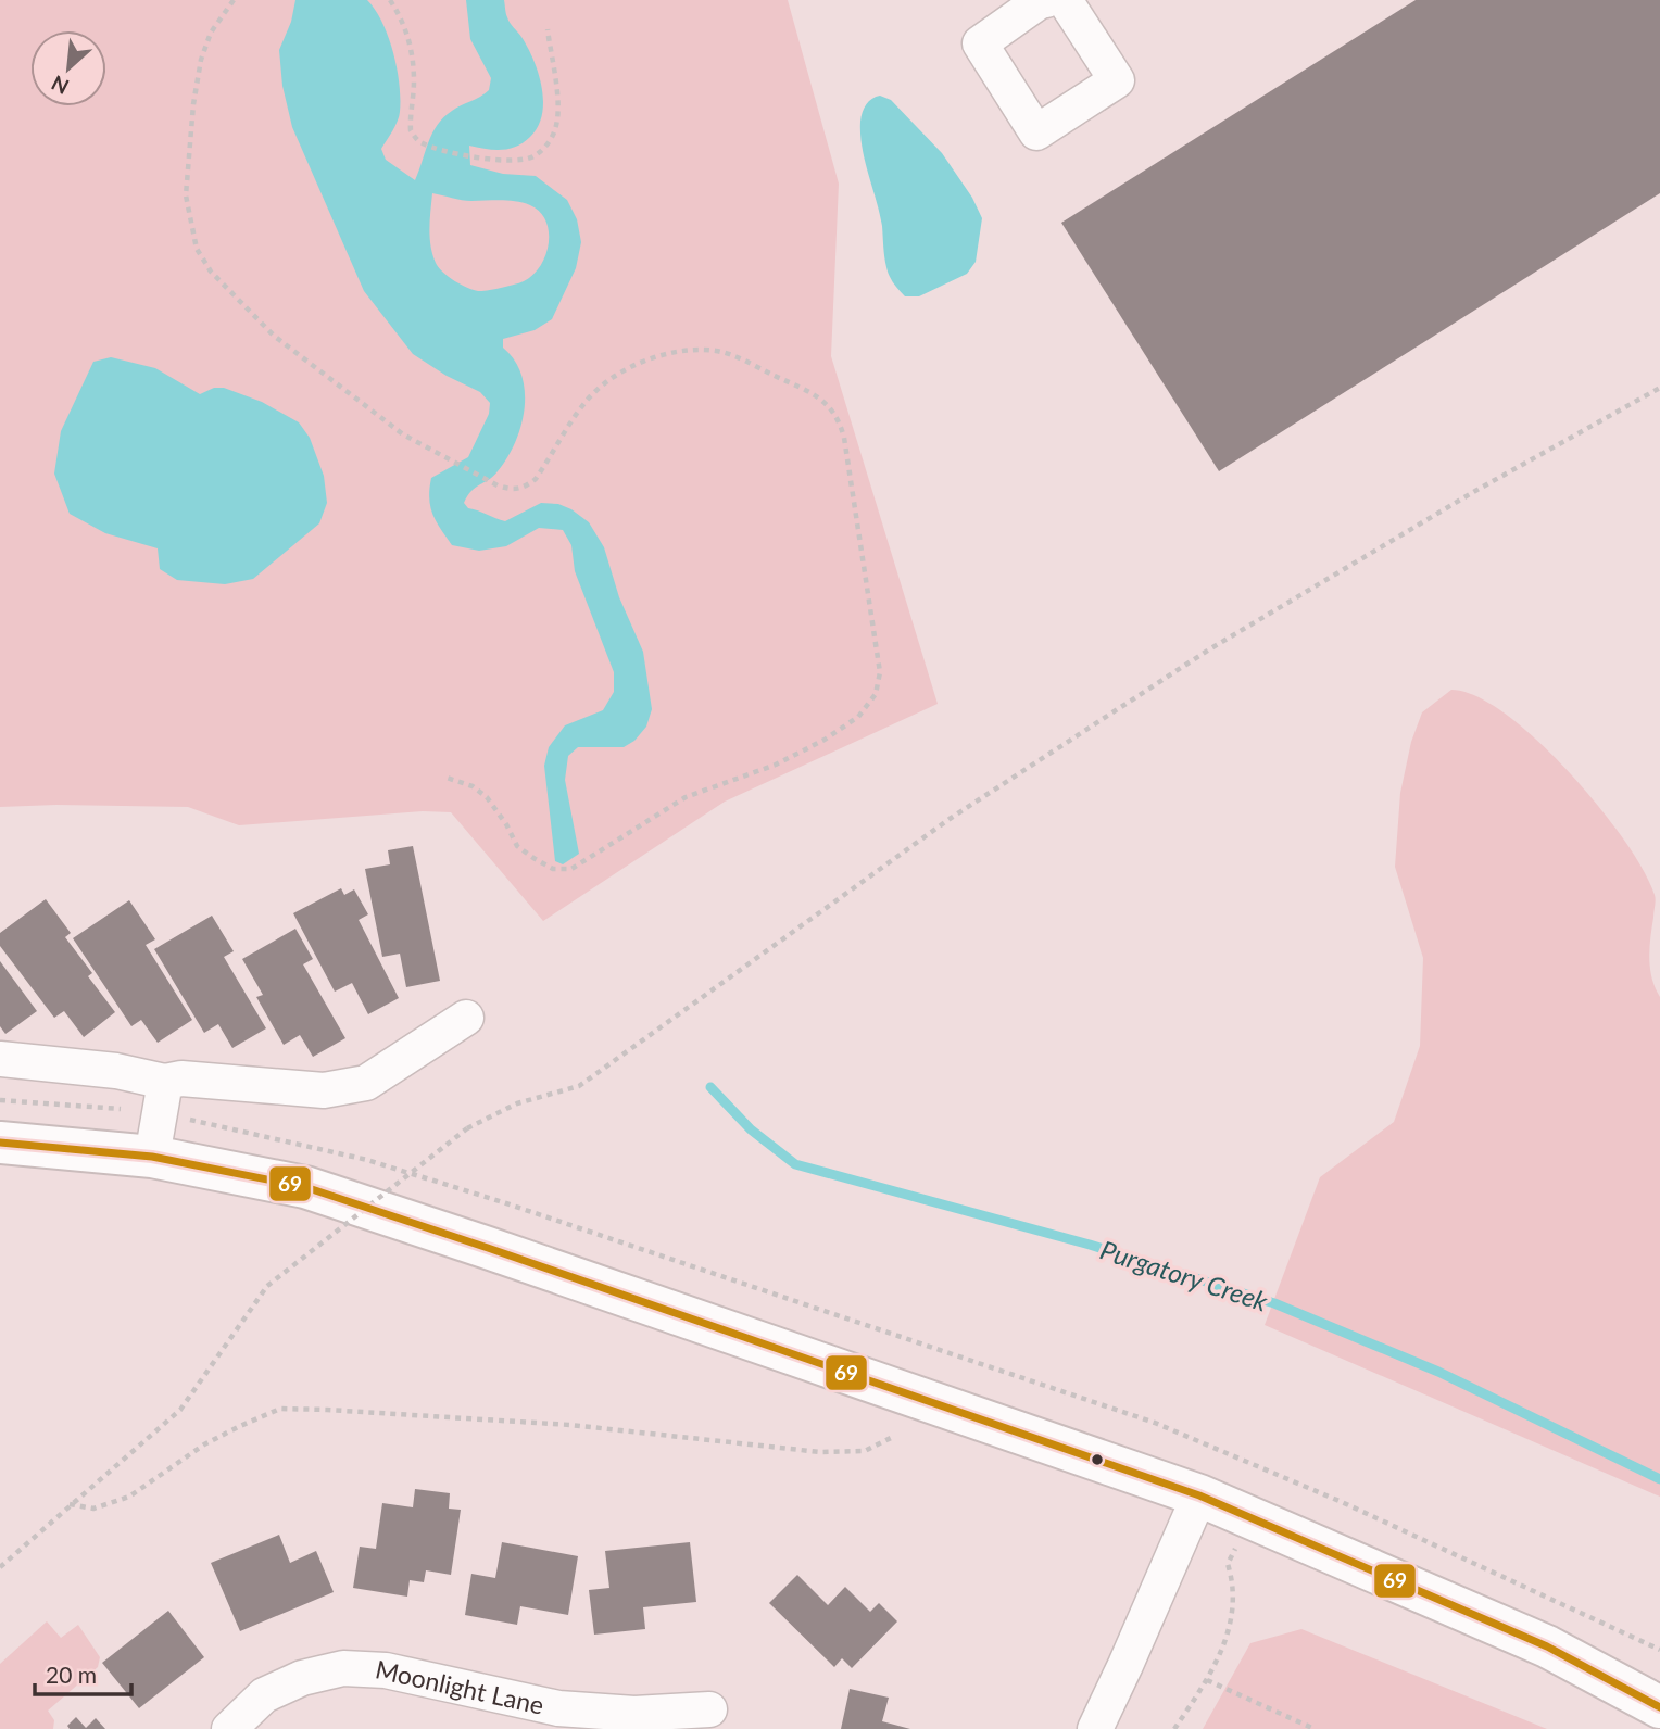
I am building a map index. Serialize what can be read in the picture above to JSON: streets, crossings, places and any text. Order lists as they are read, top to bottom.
{
  "streets": {
    "street": ["Moonlight Lane"]
  },
  "water": ["Purgatory Creek"],
  "lines": ["transit line 69"],
  "scale_bar": "20 m",
  "north": "bottom left"
}
